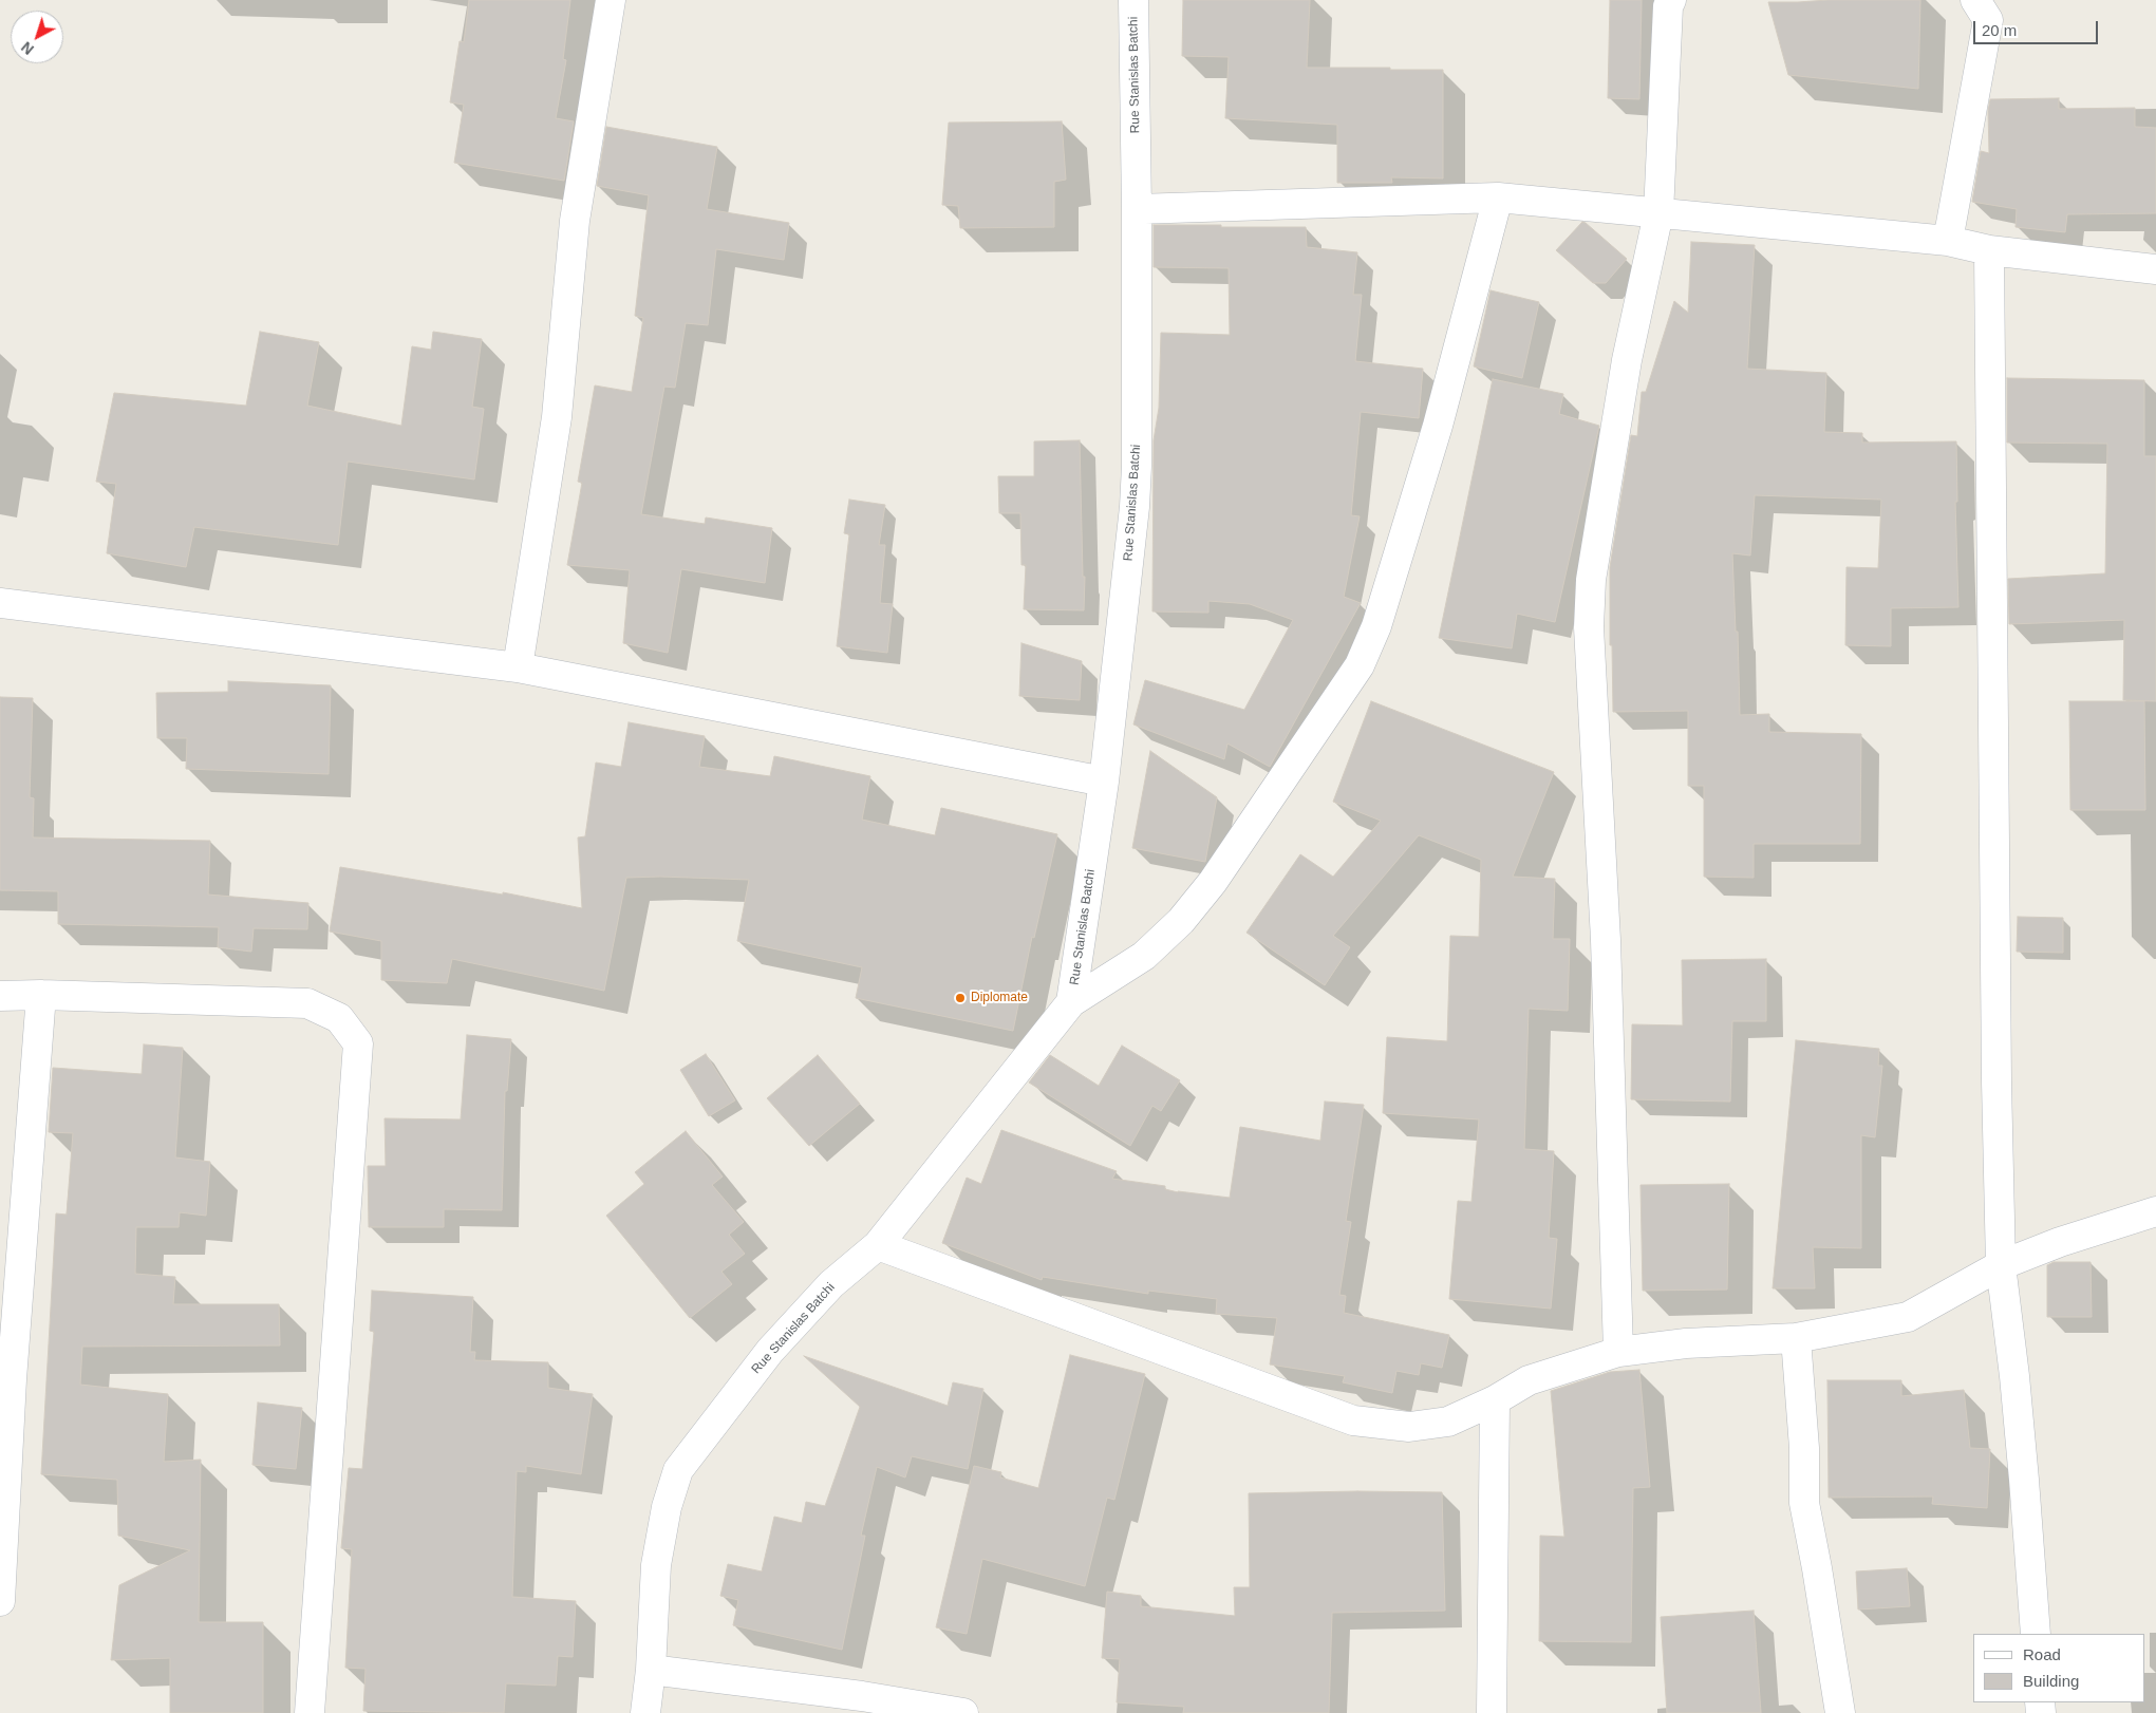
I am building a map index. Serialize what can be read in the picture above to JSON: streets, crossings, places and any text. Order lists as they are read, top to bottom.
{
  "streets": {
    "street": ["Rue Stanislas Batchi"]
  },
  "places": ["Diplomate"],
  "legend": ["Road", "Building"],
  "scale_bar": "20 m",
  "north": "bottom left"
}
